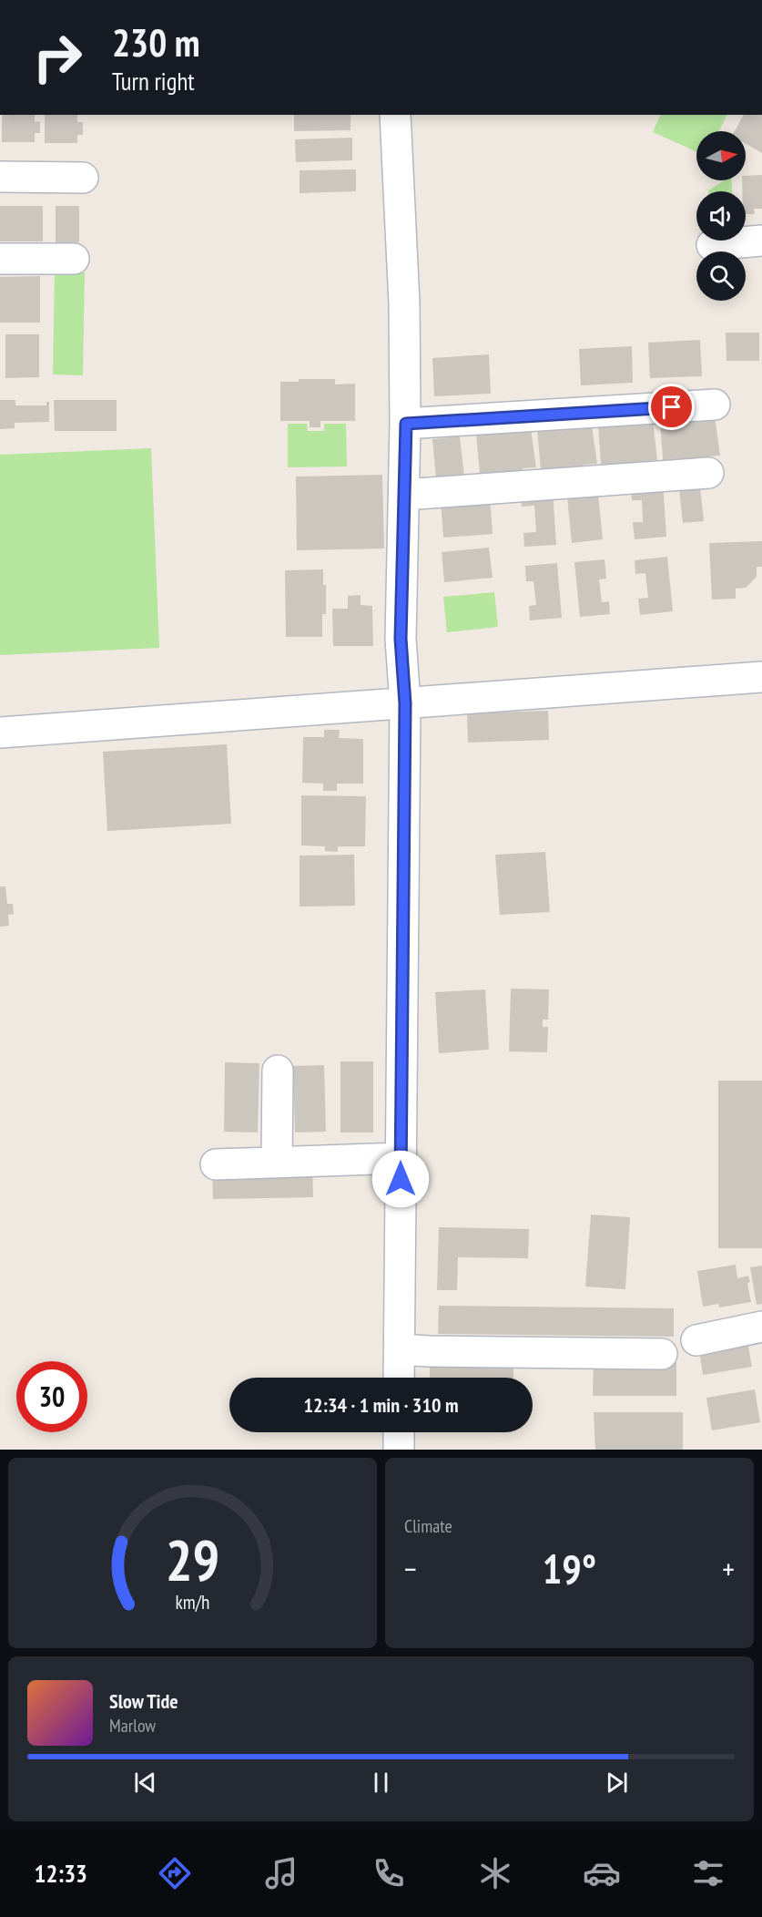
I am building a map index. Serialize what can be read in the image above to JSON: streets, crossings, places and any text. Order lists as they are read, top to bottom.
{
  "north": "right",
  "page": {
    "turn": ["230 m", "Turn right"],
    "limit": "30",
    "trip": "12:34 · 1 min · 310 m",
    "tile": "Climate",
    "heat": ["−", "19°", "+"],
    "song": ["Slow Tide", "Marlow"],
    "tabs": "12:33",
    "gauge": ["29", "km/h"]
  }
}
